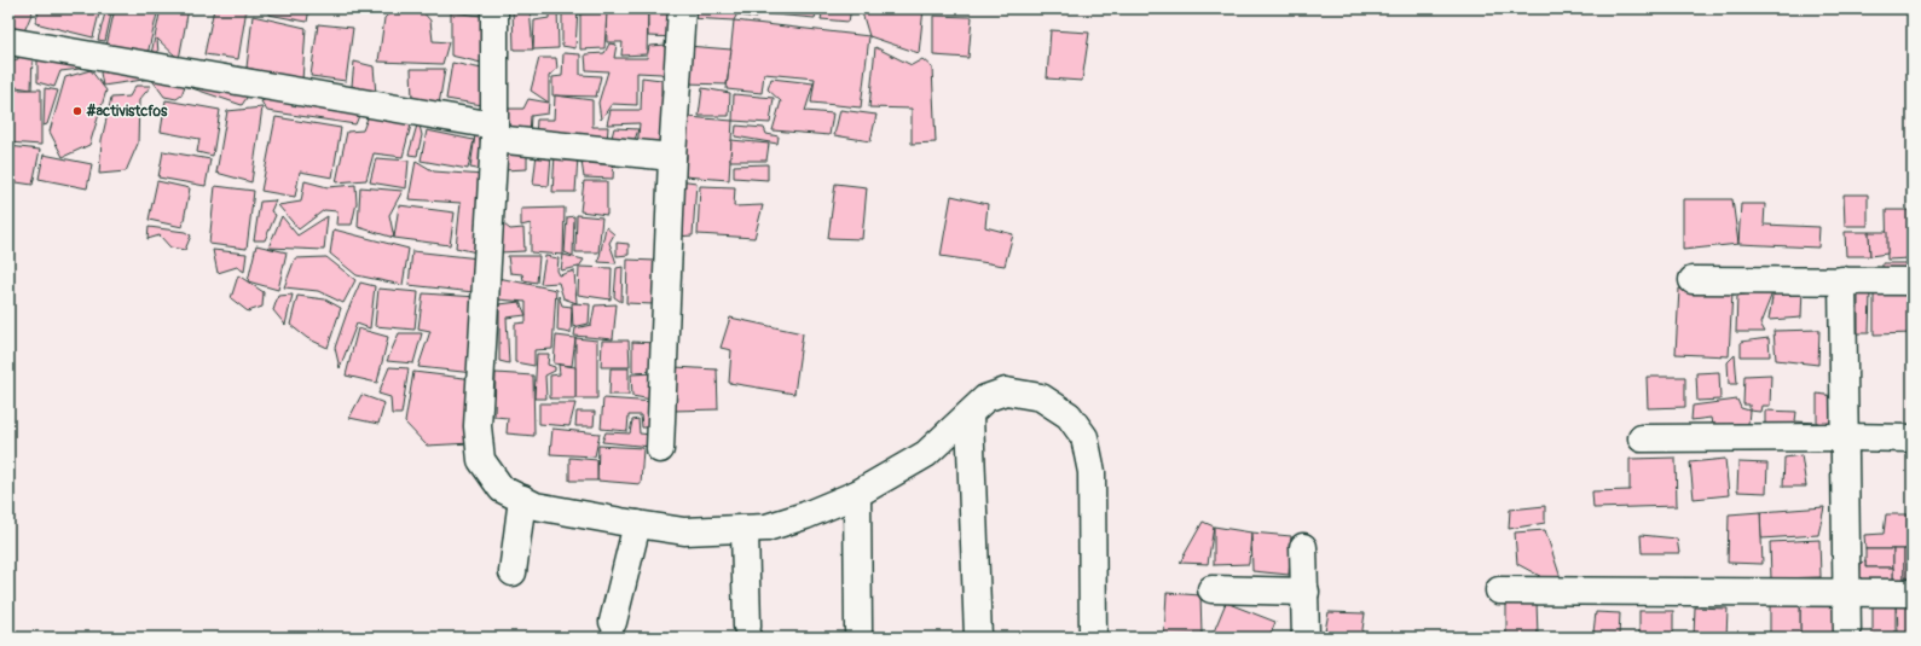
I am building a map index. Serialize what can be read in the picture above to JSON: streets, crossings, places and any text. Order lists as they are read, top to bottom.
{
  "places": ["#activistcfos"]
}
